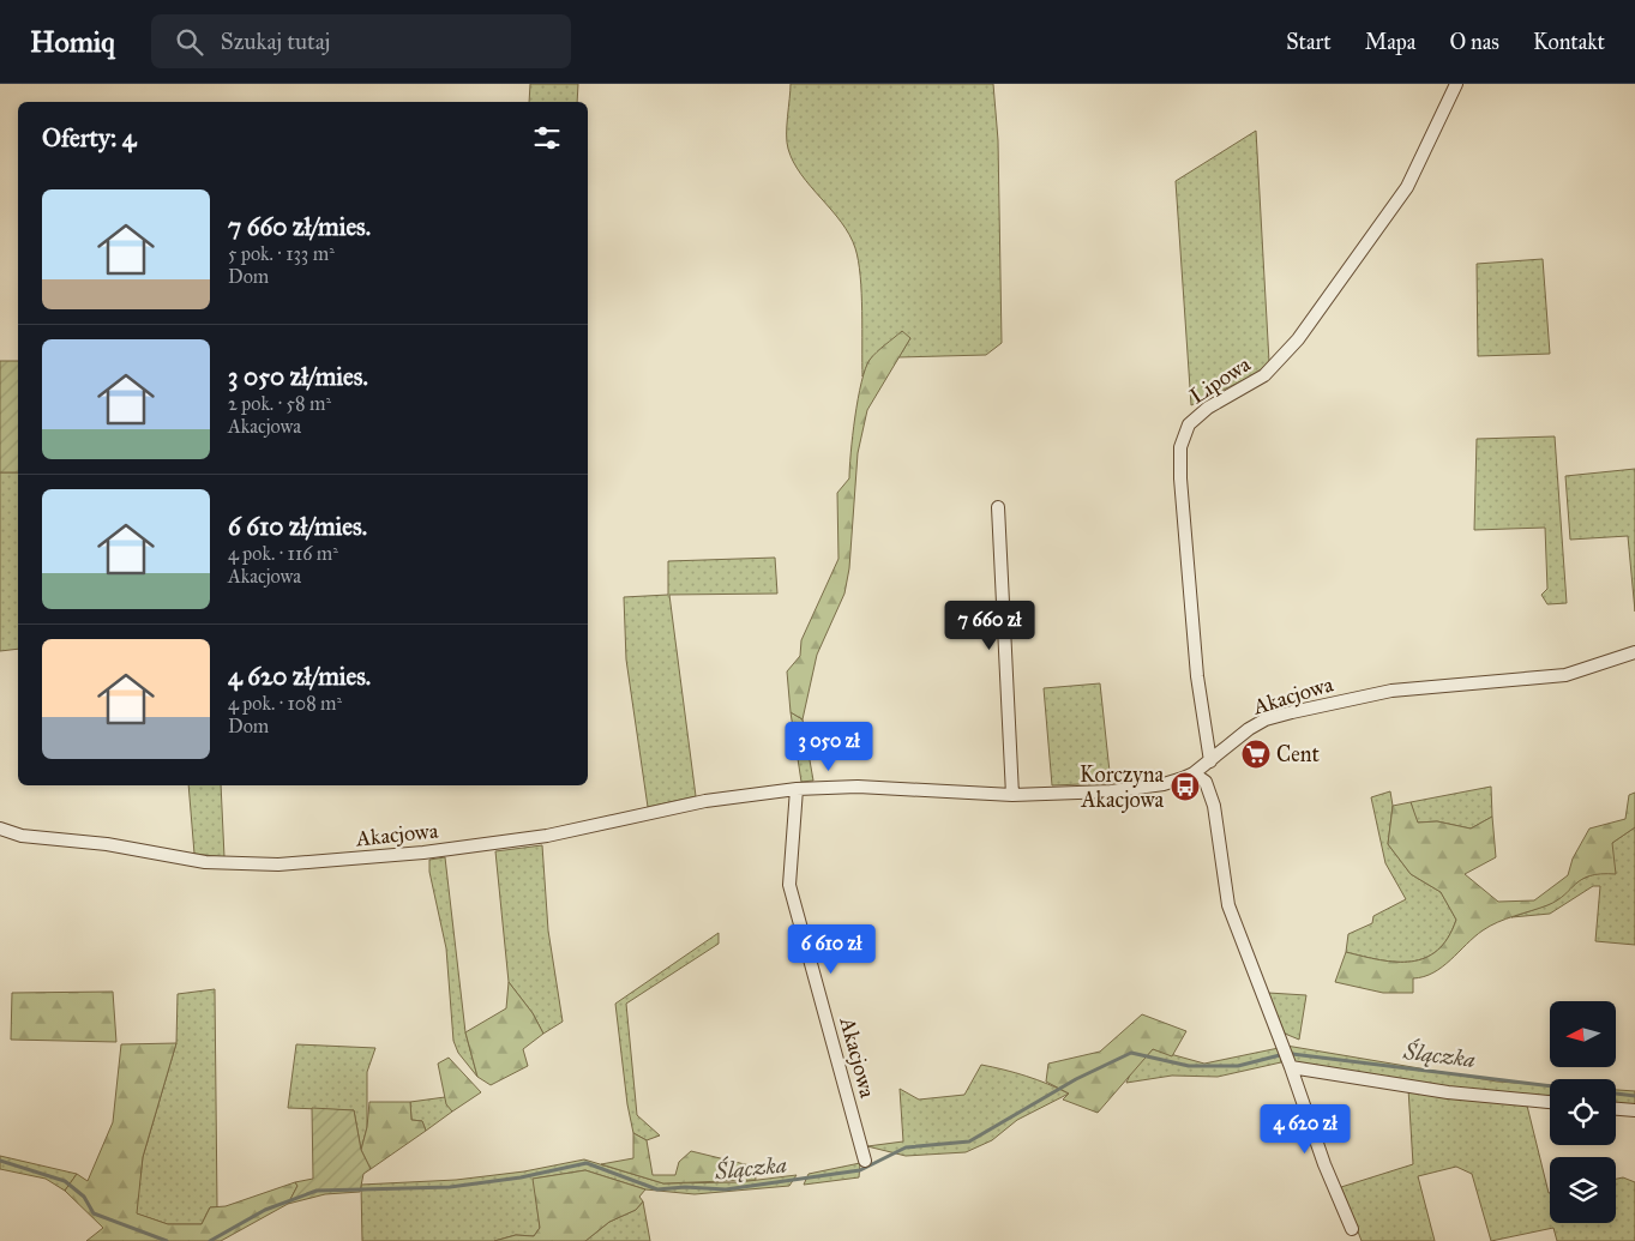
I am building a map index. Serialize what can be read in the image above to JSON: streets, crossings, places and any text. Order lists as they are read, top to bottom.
{
  "streets": {
    "street": ["Lipowa", "Akacjowa"]
  },
  "crossings": [
    ["Lipowa", "Akacjowa"]
  ],
  "water": ["Ślączka"],
  "places": {
    "supermarket": ["Cent"],
    "bus stop": ["Korczyna Akacjowa"]
  },
  "north": "left",
  "page": {
    "header": "Homiq",
    "search": "Szukaj tutaj",
    "nav": [
      "Start",
      "Mapa",
      "O nas",
      "Kontakt"
    ],
    "heading": "Oferty: 4",
    "list": [
      {
        "name": "7 660 zł/mies.",
        "note": "5 pok. · 133 m² · Dom"
      },
      {
        "name": "3 050 zł/mies.",
        "note": "2 pok. · 58 m² · Akacjowa"
      },
      {
        "name": "6 610 zł/mies.",
        "note": "4 pok. · 116 m² · Akacjowa"
      },
      {
        "name": "4 620 zł/mies.",
        "note": "4 pok. · 108 m² · Dom"
      }
    ],
    "price": [
      "7 660 zł",
      "3 050 zł",
      "6 610 zł",
      "4 620 zł"
    ]
  }
}
